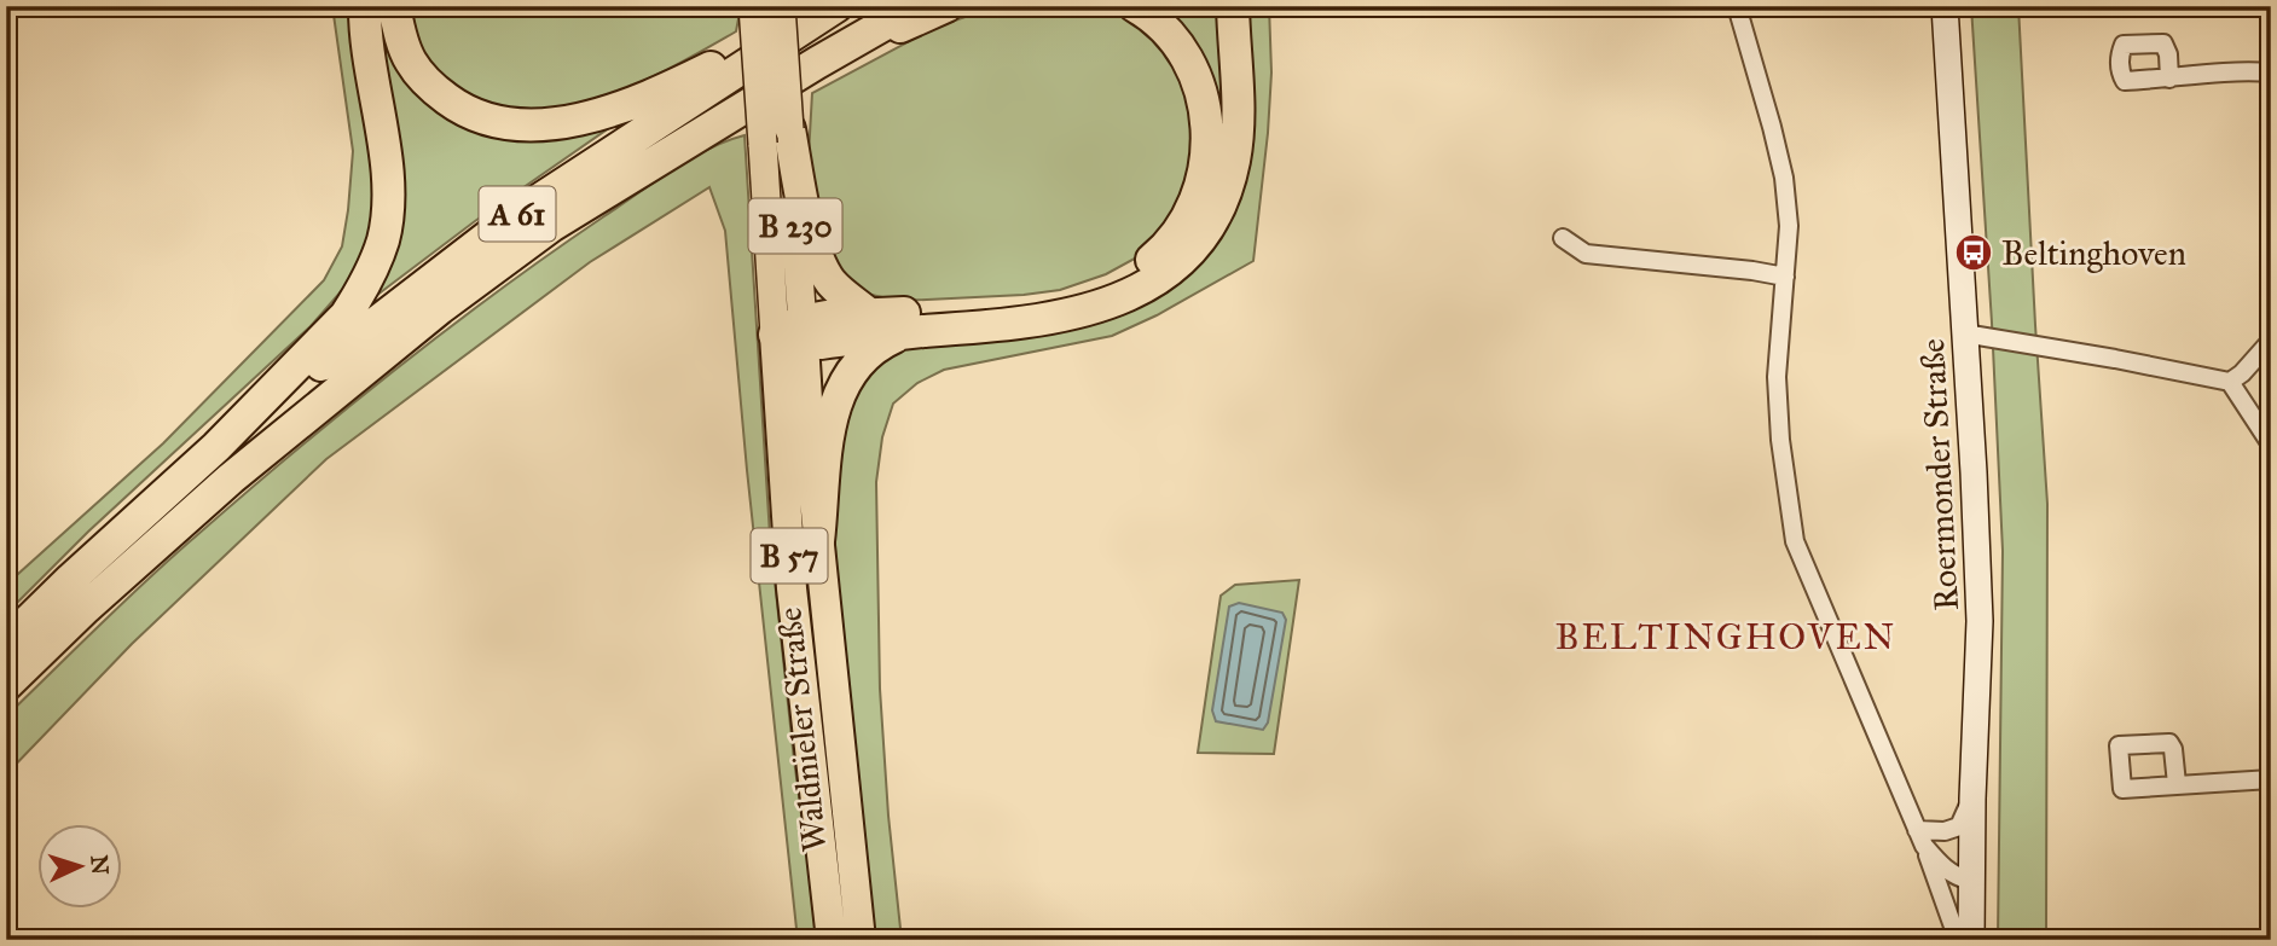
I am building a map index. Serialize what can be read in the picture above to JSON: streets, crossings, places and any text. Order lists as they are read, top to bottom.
{
  "streets": {
    "highway": ["A 61", "B 57", "Waldnieler Straße"],
    "main road": ["B 230", "Roermonder Straße"]
  },
  "districts": ["BELTINGHOVEN"],
  "places": {
    "bus stop": ["Beltinghoven"]
  },
  "north": "right"
}
